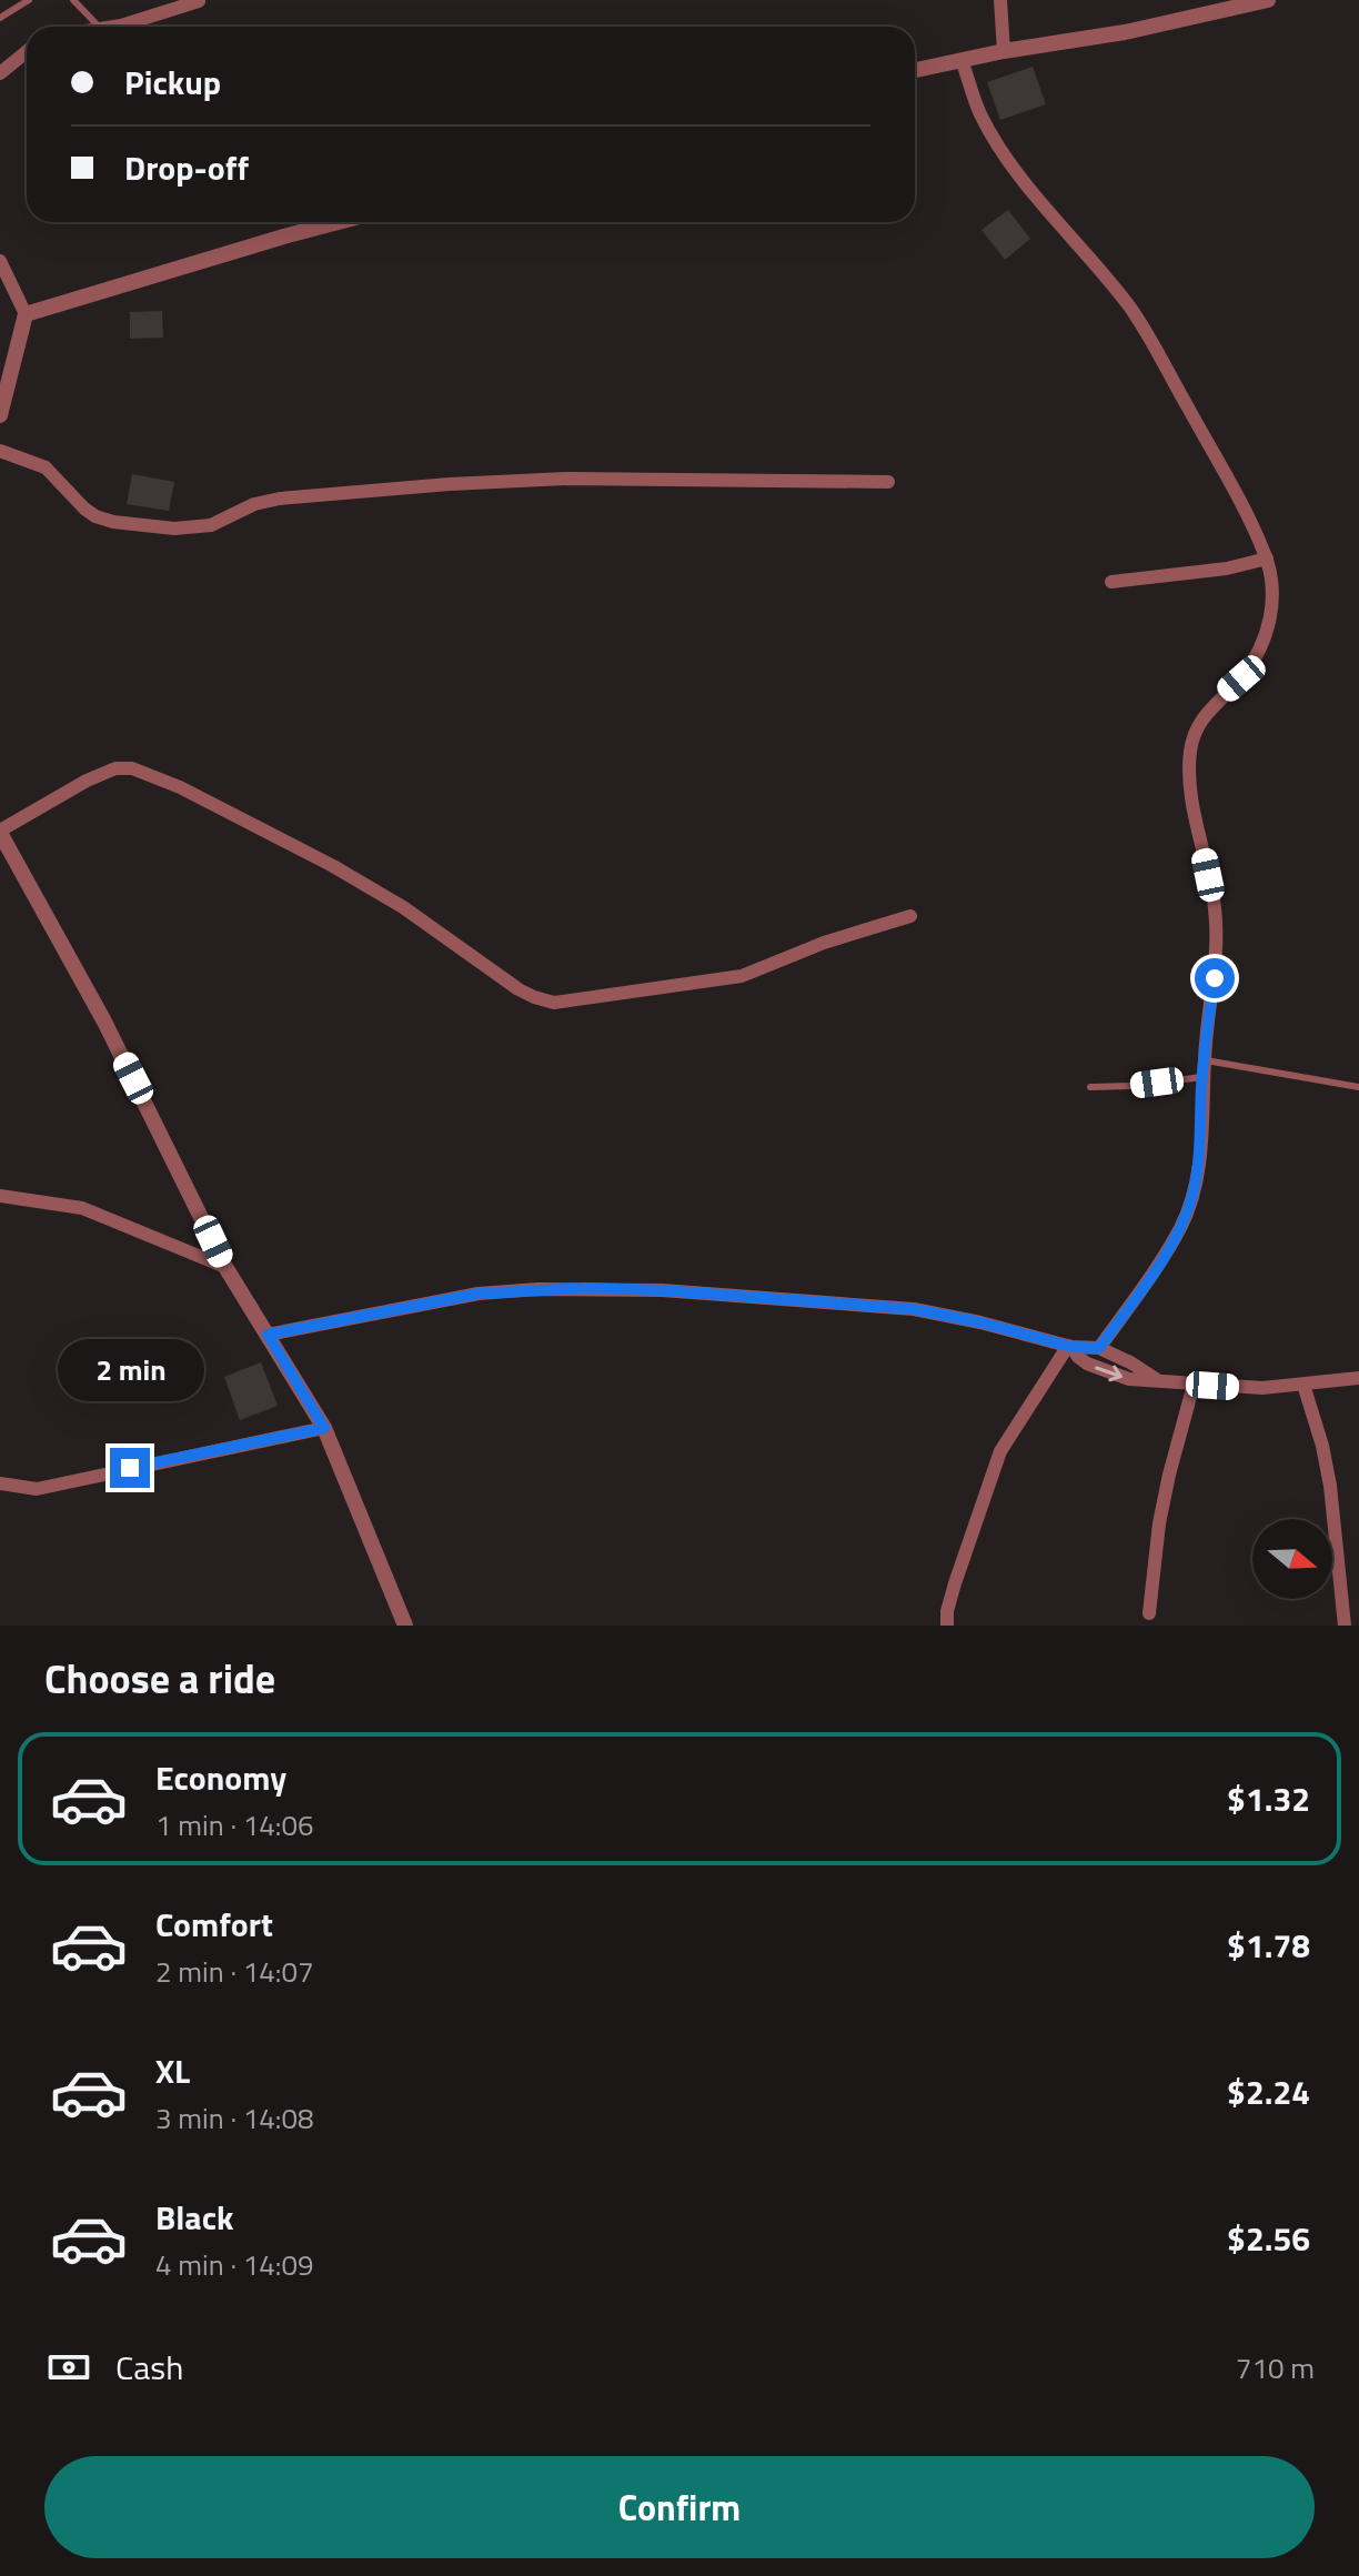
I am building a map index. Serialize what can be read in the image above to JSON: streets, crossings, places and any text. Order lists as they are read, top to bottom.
{
  "north": "right",
  "page": {
    "banner": ["Pickup", "Drop-off"],
    "bubble": "2 min",
    "heading": "Choose a ride",
    "list": [
      {
        "name": "Economy",
        "note": "1 min · 14:06",
        "value": "$1.32"
      },
      {
        "name": "Comfort",
        "note": "2 min · 14:07",
        "value": "$1.78"
      },
      {
        "name": "XL",
        "note": "3 min · 14:08",
        "value": "$2.24"
      },
      {
        "name": "Black",
        "note": "4 min · 14:09",
        "value": "$2.56"
      }
    ],
    "pay": ["Cash", "710 m"],
    "buttons": "Confirm"
  }
}
